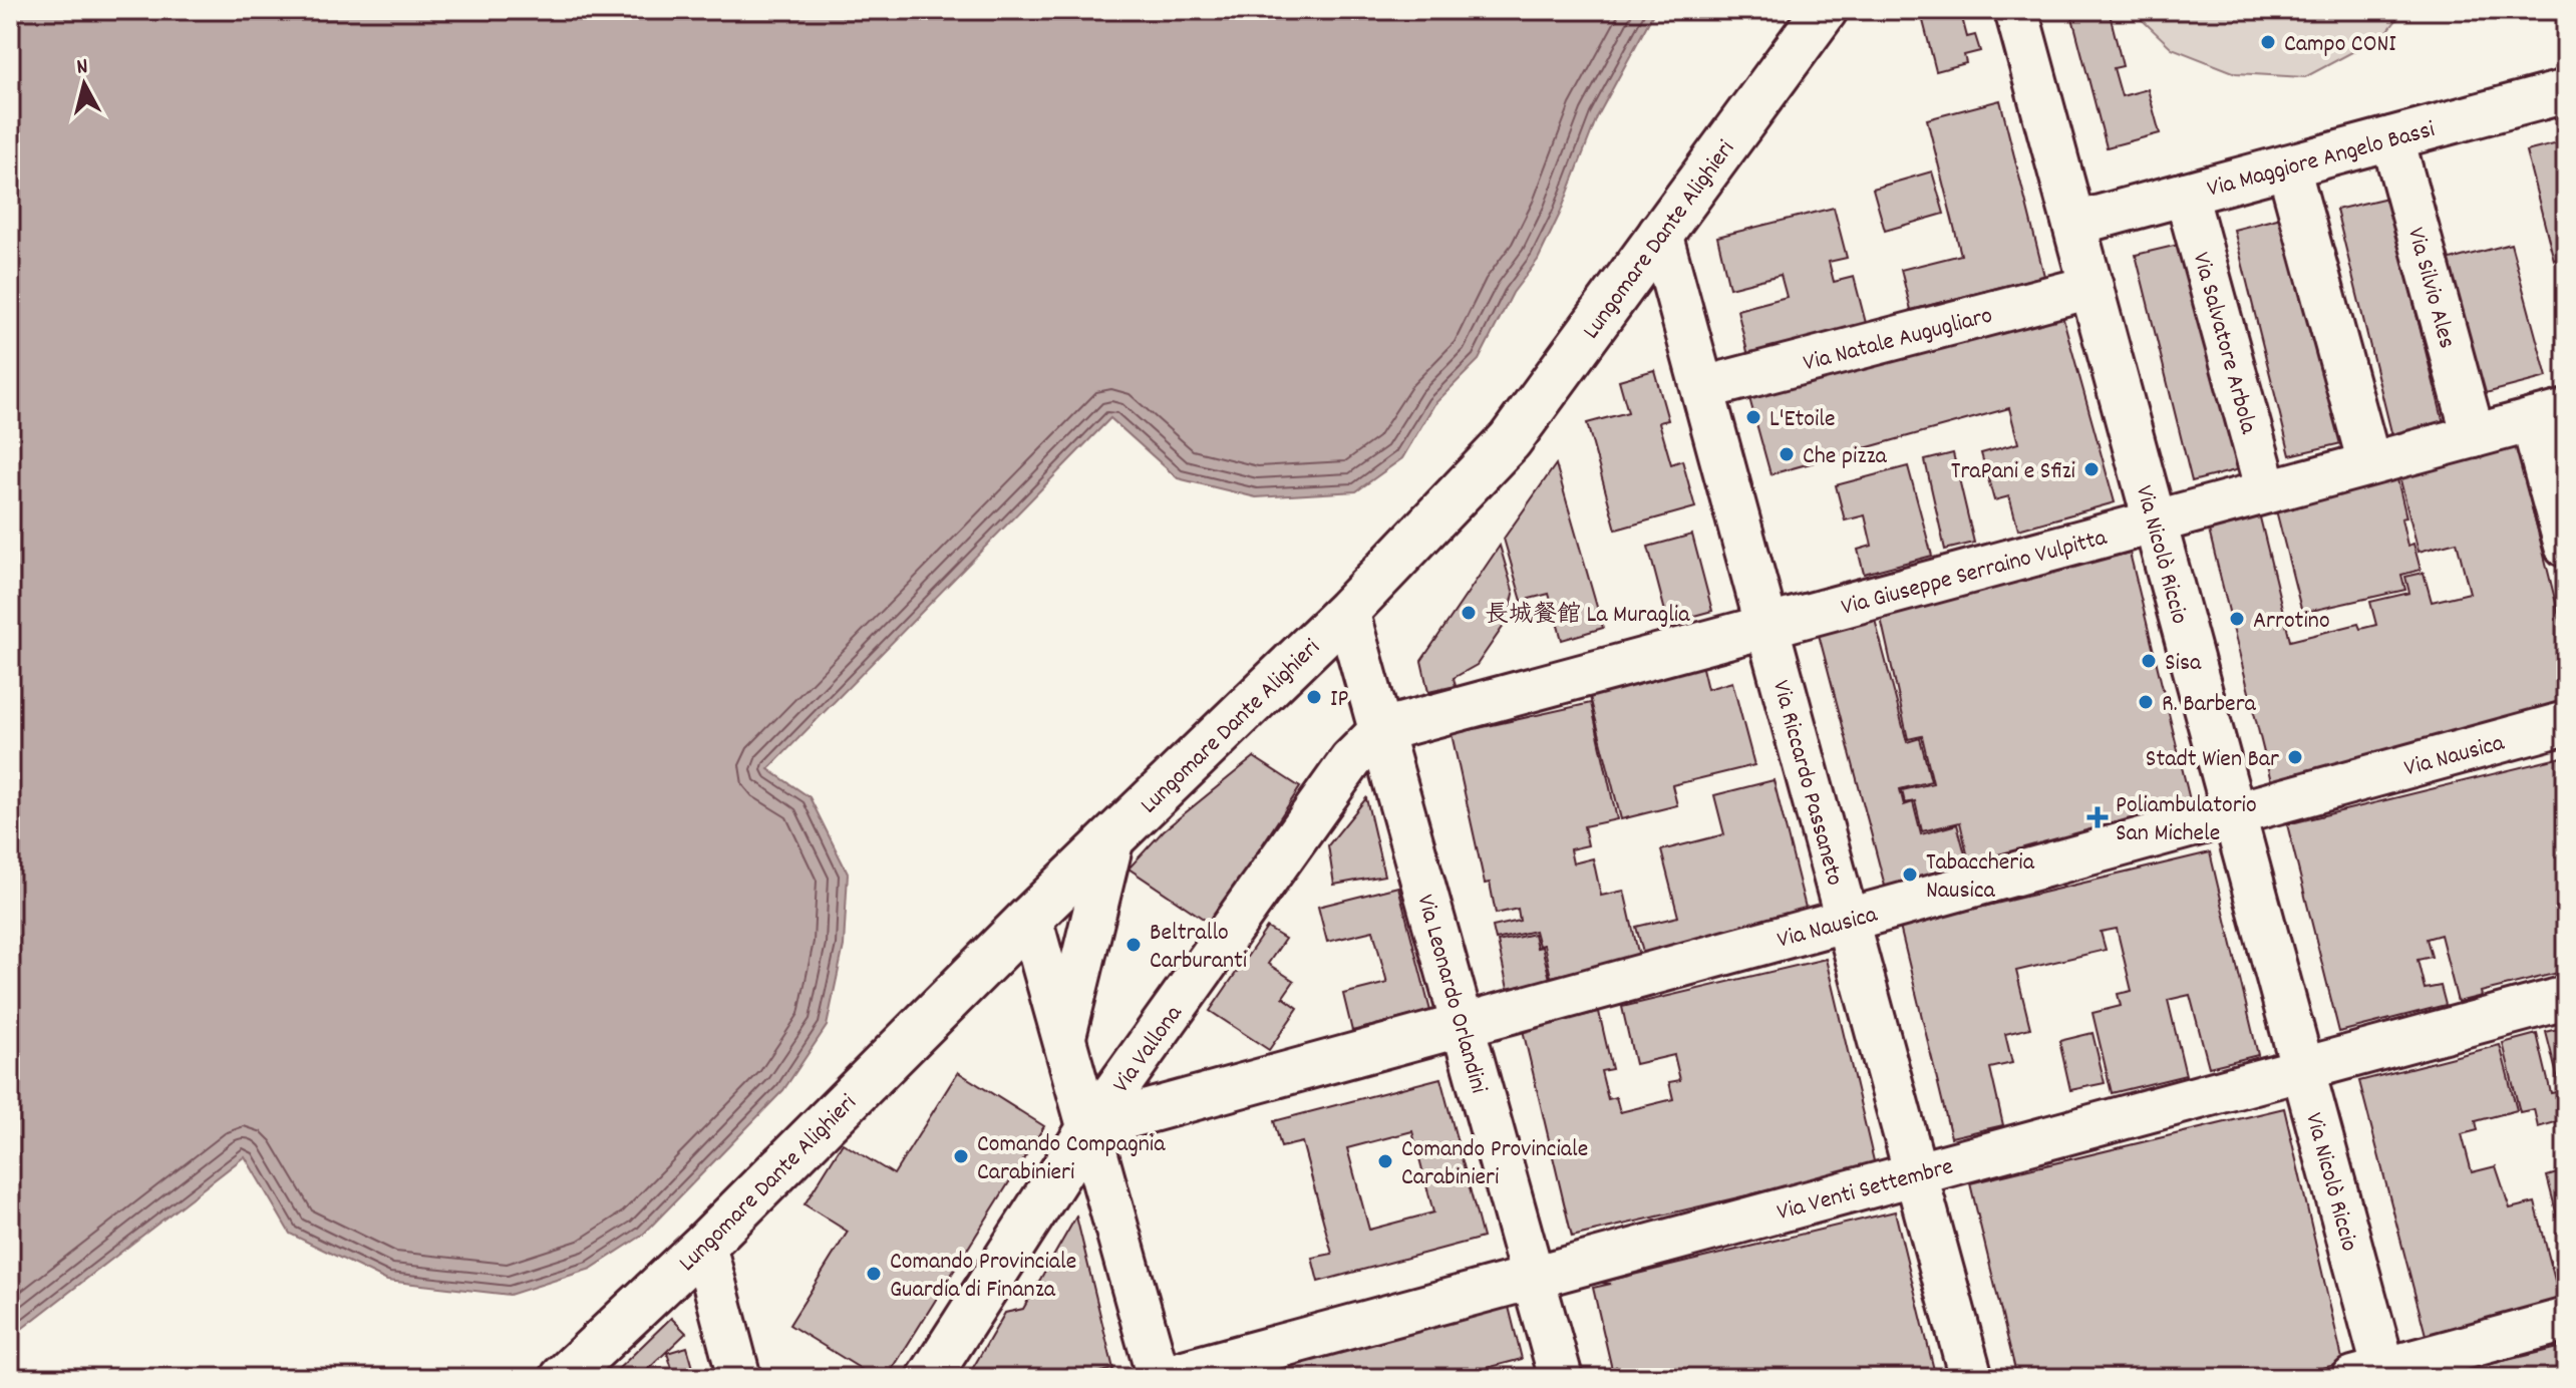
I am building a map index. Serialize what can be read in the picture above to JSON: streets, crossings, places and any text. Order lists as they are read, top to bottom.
{
  "streets": {
    "main road": ["Lungomare Dante Alighieri"],
    "street": [
      "Via Maggiore Angelo Bassi",
      "Via Silvio Ales",
      "Via Natale Augugliaro",
      "Via Salvatore Arbola",
      "Via Nicolò Riccio",
      "Via Giuseppe Serraino Vulpitta",
      "Via Nausica",
      "Via Riccardo Passaneto",
      "Via Leonardo Orlandini",
      "Via Vallona",
      "Via Venti Settembre"
    ]
  },
  "crossings": [
    ["Via Maggiore Angelo Bassi", "Via Silvio Ales"],
    ["Via Maggiore Angelo Bassi", "Via Salvatore Arbola"],
    ["Via Maggiore Angelo Bassi", "Via Nicolò Riccio"],
    ["Lungomare Dante Alighieri", "Via Riccardo Passaneto"],
    ["Lungomare Dante Alighieri", "Via Leonardo Orlandini"],
    ["Via Silvio Ales", "Via Giuseppe Serraino Vulpitta"],
    ["Via Natale Augugliaro", "Via Nicolò Riccio"],
    ["Via Natale Augugliaro", "Via Riccardo Passaneto"],
    ["Via Salvatore Arbola", "Via Giuseppe Serraino Vulpitta"],
    ["Via Nicolò Riccio", "Via Giuseppe Serraino Vulpitta"],
    ["Via Nicolò Riccio", "Via Nausica"],
    ["Via Nicolò Riccio", "Via Venti Settembre"],
    ["Via Giuseppe Serraino Vulpitta", "Via Riccardo Passaneto"],
    ["Via Giuseppe Serraino Vulpitta", "Via Leonardo Orlandini"],
    ["Via Giuseppe Serraino Vulpitta", "Via Vallona"],
    ["Via Nausica", "Via Riccardo Passaneto"],
    ["Via Nausica", "Via Leonardo Orlandini"],
    ["Via Nausica", "Via Vallona"],
    ["Via Riccardo Passaneto", "Via Venti Settembre"],
    ["Via Leonardo Orlandini", "Via Vallona"],
    ["Via Leonardo Orlandini", "Via Venti Settembre"]
  ],
  "places": {
    "other": [
      "Campo CONI",
      "L'Etoile",
      "Che pizza",
      "TraPani e Sfizi",
      "長城餐館 La Muraglia",
      "Arrotino",
      "Sisa",
      "IP",
      "R. Barbera",
      "Stadt Wien Bar",
      "Tabaccheria Nausica",
      "Beltrallo Carburanti",
      "Comando Compagnia Carabinieri",
      "Comando Provinciale Carabinieri",
      "Comando Provinciale Guardia di Finanza"
    ],
    "health": ["Poliambulatorio San Michele"]
  },
  "north": "top"
}
